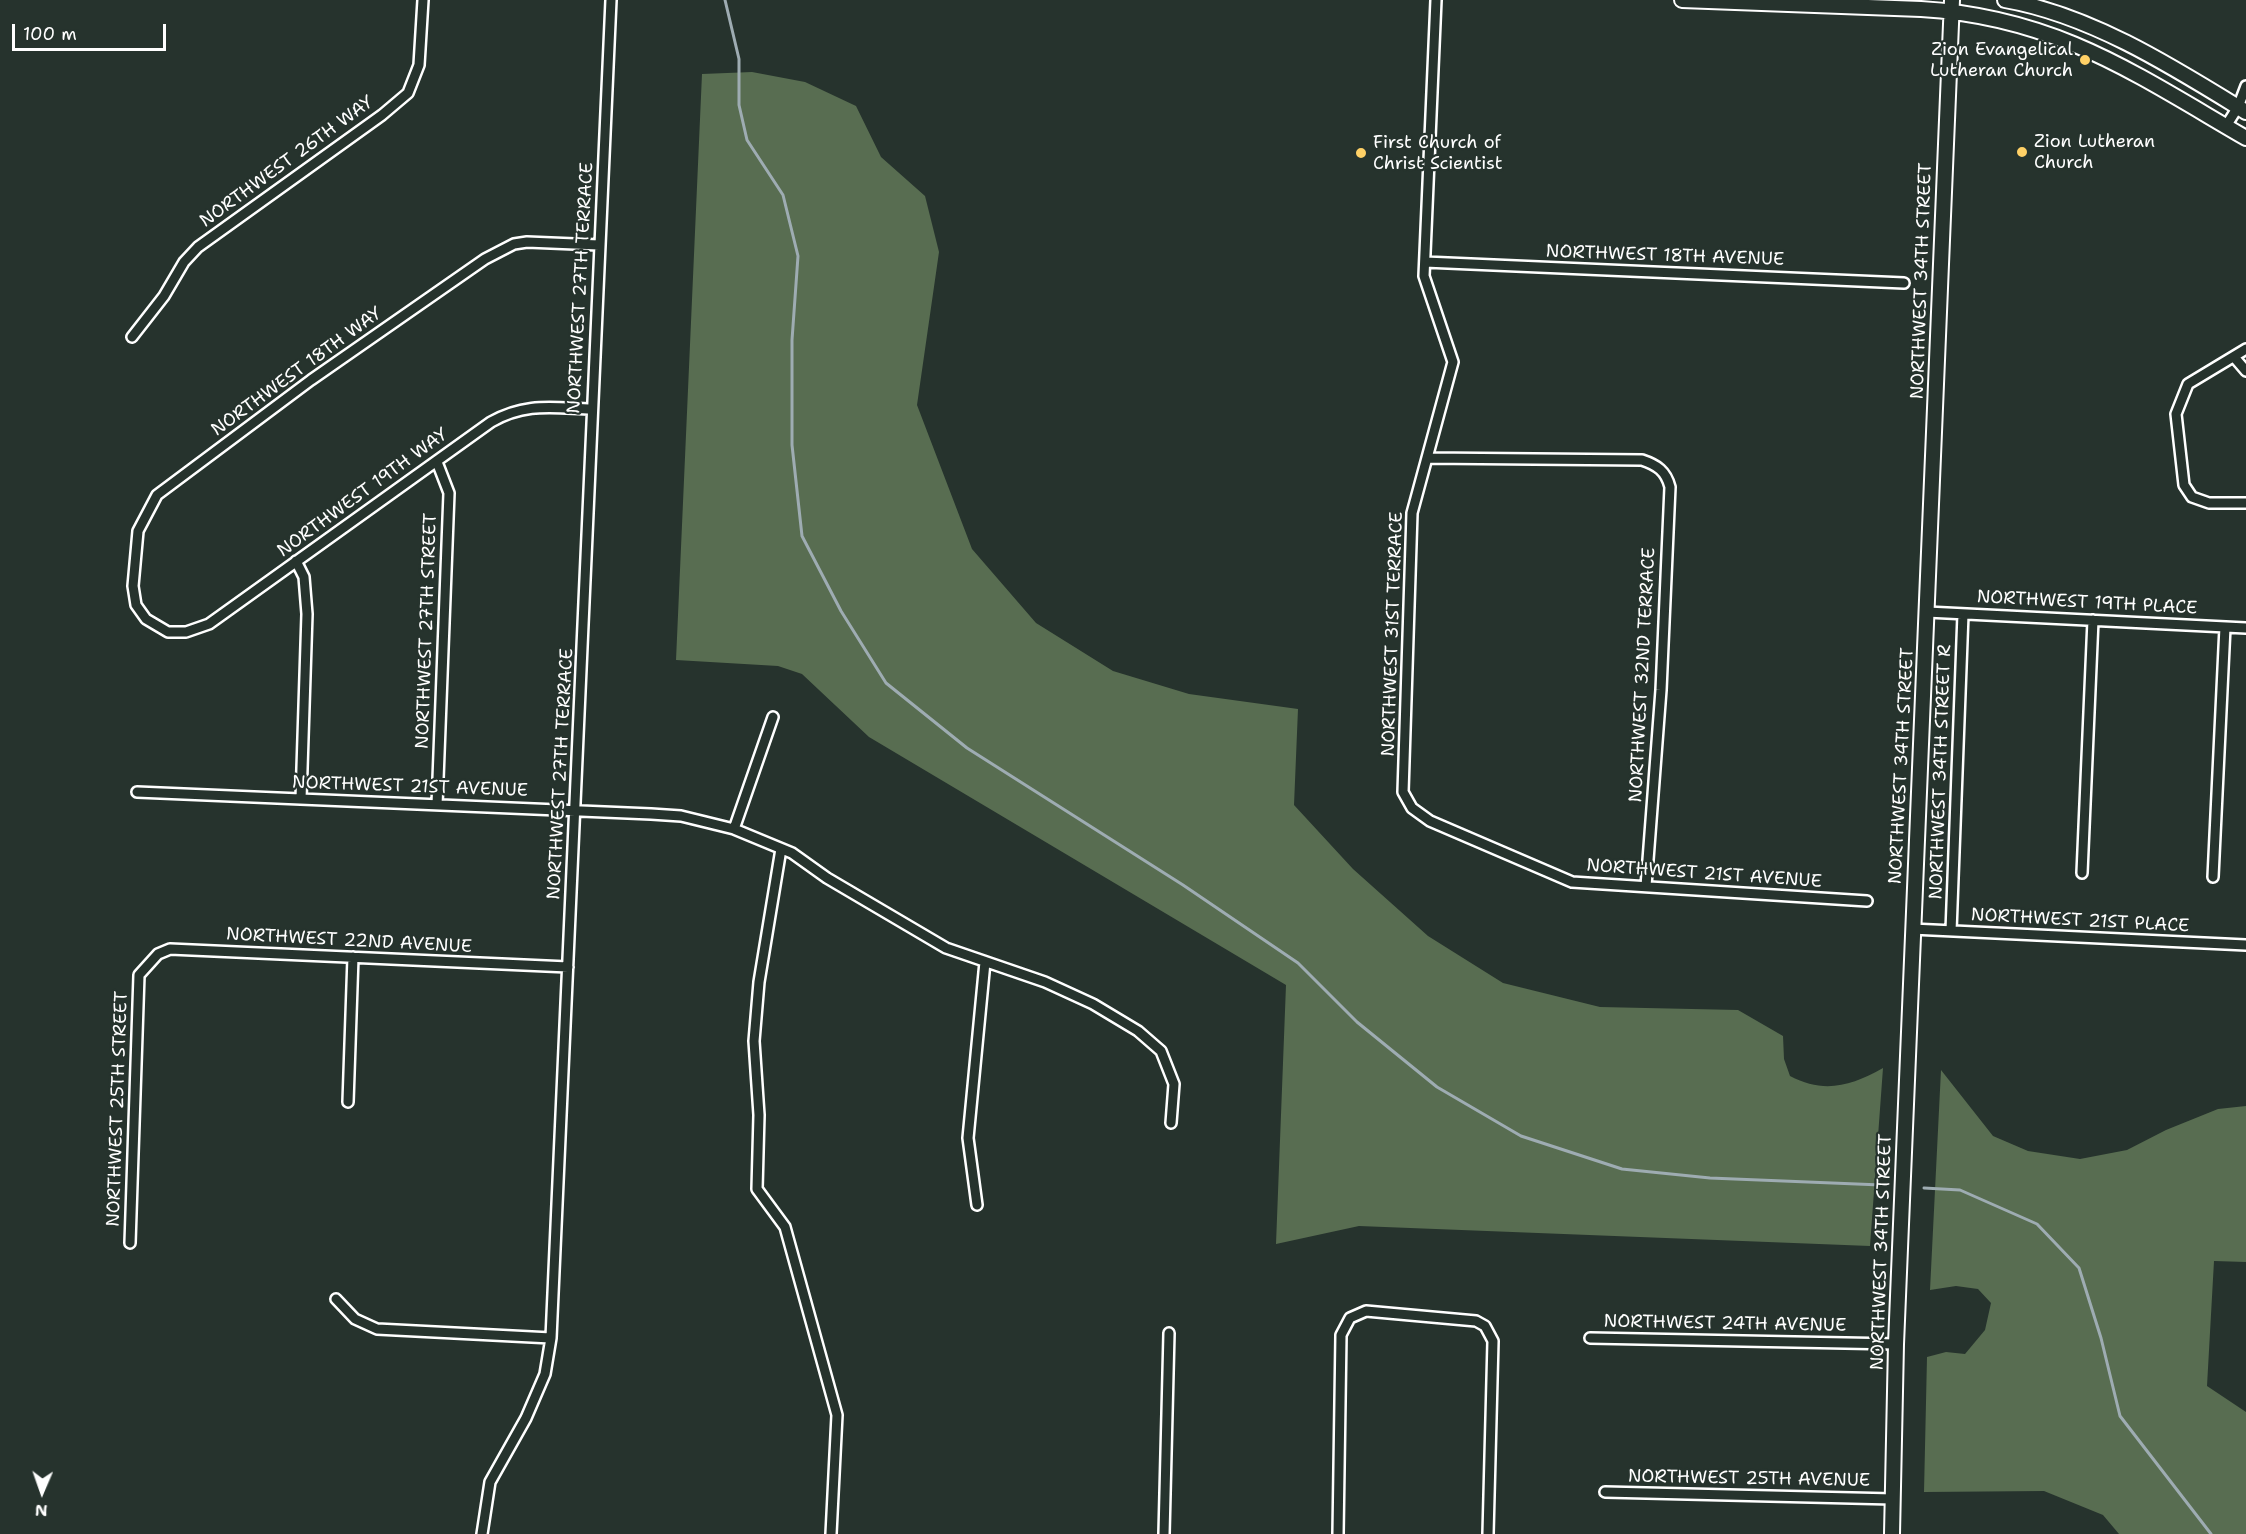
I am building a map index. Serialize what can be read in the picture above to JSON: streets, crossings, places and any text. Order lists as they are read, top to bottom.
{
  "streets": {
    "main road": ["NORTHWEST 34TH STREET"],
    "street": [
      "NORTHWEST 26TH WAY",
      "NORTHWEST 18TH AVENUE",
      "NORTHWEST 27TH TERRACE",
      "NORTHWEST 18TH WAY",
      "NORTHWEST 19TH WAY",
      "NORTHWEST 19TH PLACE",
      "NORTHWEST 27TH STREET",
      "NORTHWEST 31ST TERRACE",
      "NORTHWEST 32ND TERRACE",
      "NORTHWEST 34TH STREET R",
      "NORTHWEST 21ST AVENUE",
      "NORTHWEST 21ST PLACE",
      "NORTHWEST 22ND AVENUE",
      "NORTHWEST 25TH STREET",
      "NORTHWEST 24TH AVENUE",
      "NORTHWEST 25TH AVENUE"
    ]
  },
  "crossings": [
    ["NORTHWEST 18TH AVENUE", "NORTHWEST 31ST TERRACE"],
    ["NORTHWEST 34TH STREET", "NORTHWEST 19TH PLACE"],
    ["NORTHWEST 34TH STREET", "NORTHWEST 21ST PLACE"],
    ["NORTHWEST 34TH STREET", "NORTHWEST 24TH AVENUE"],
    ["NORTHWEST 34TH STREET", "NORTHWEST 25TH AVENUE"],
    ["NORTHWEST 27TH TERRACE", "NORTHWEST 18TH WAY"],
    ["NORTHWEST 27TH TERRACE", "NORTHWEST 19TH WAY"],
    ["NORTHWEST 27TH TERRACE", "NORTHWEST 21ST AVENUE"],
    ["NORTHWEST 27TH TERRACE", "NORTHWEST 22ND AVENUE"],
    ["NORTHWEST 18TH WAY", "NORTHWEST 19TH WAY"],
    ["NORTHWEST 19TH WAY", "NORTHWEST 27TH STREET"],
    ["NORTHWEST 19TH PLACE", "NORTHWEST 34TH STREET R"],
    ["NORTHWEST 27TH STREET", "NORTHWEST 21ST AVENUE"],
    ["NORTHWEST 31ST TERRACE", "NORTHWEST 32ND TERRACE"],
    ["NORTHWEST 31ST TERRACE", "NORTHWEST 21ST AVENUE"],
    ["NORTHWEST 32ND TERRACE", "NORTHWEST 21ST AVENUE"],
    ["NORTHWEST 34TH STREET R", "NORTHWEST 21ST PLACE"],
    ["NORTHWEST 22ND AVENUE", "NORTHWEST 25TH STREET"]
  ],
  "places": ["Zion Evangelical Lutheran Church", "Zion Lutheran Church", "First Church of Christ Scientist"],
  "scale_bar": "100 m",
  "north": "bottom"
}
